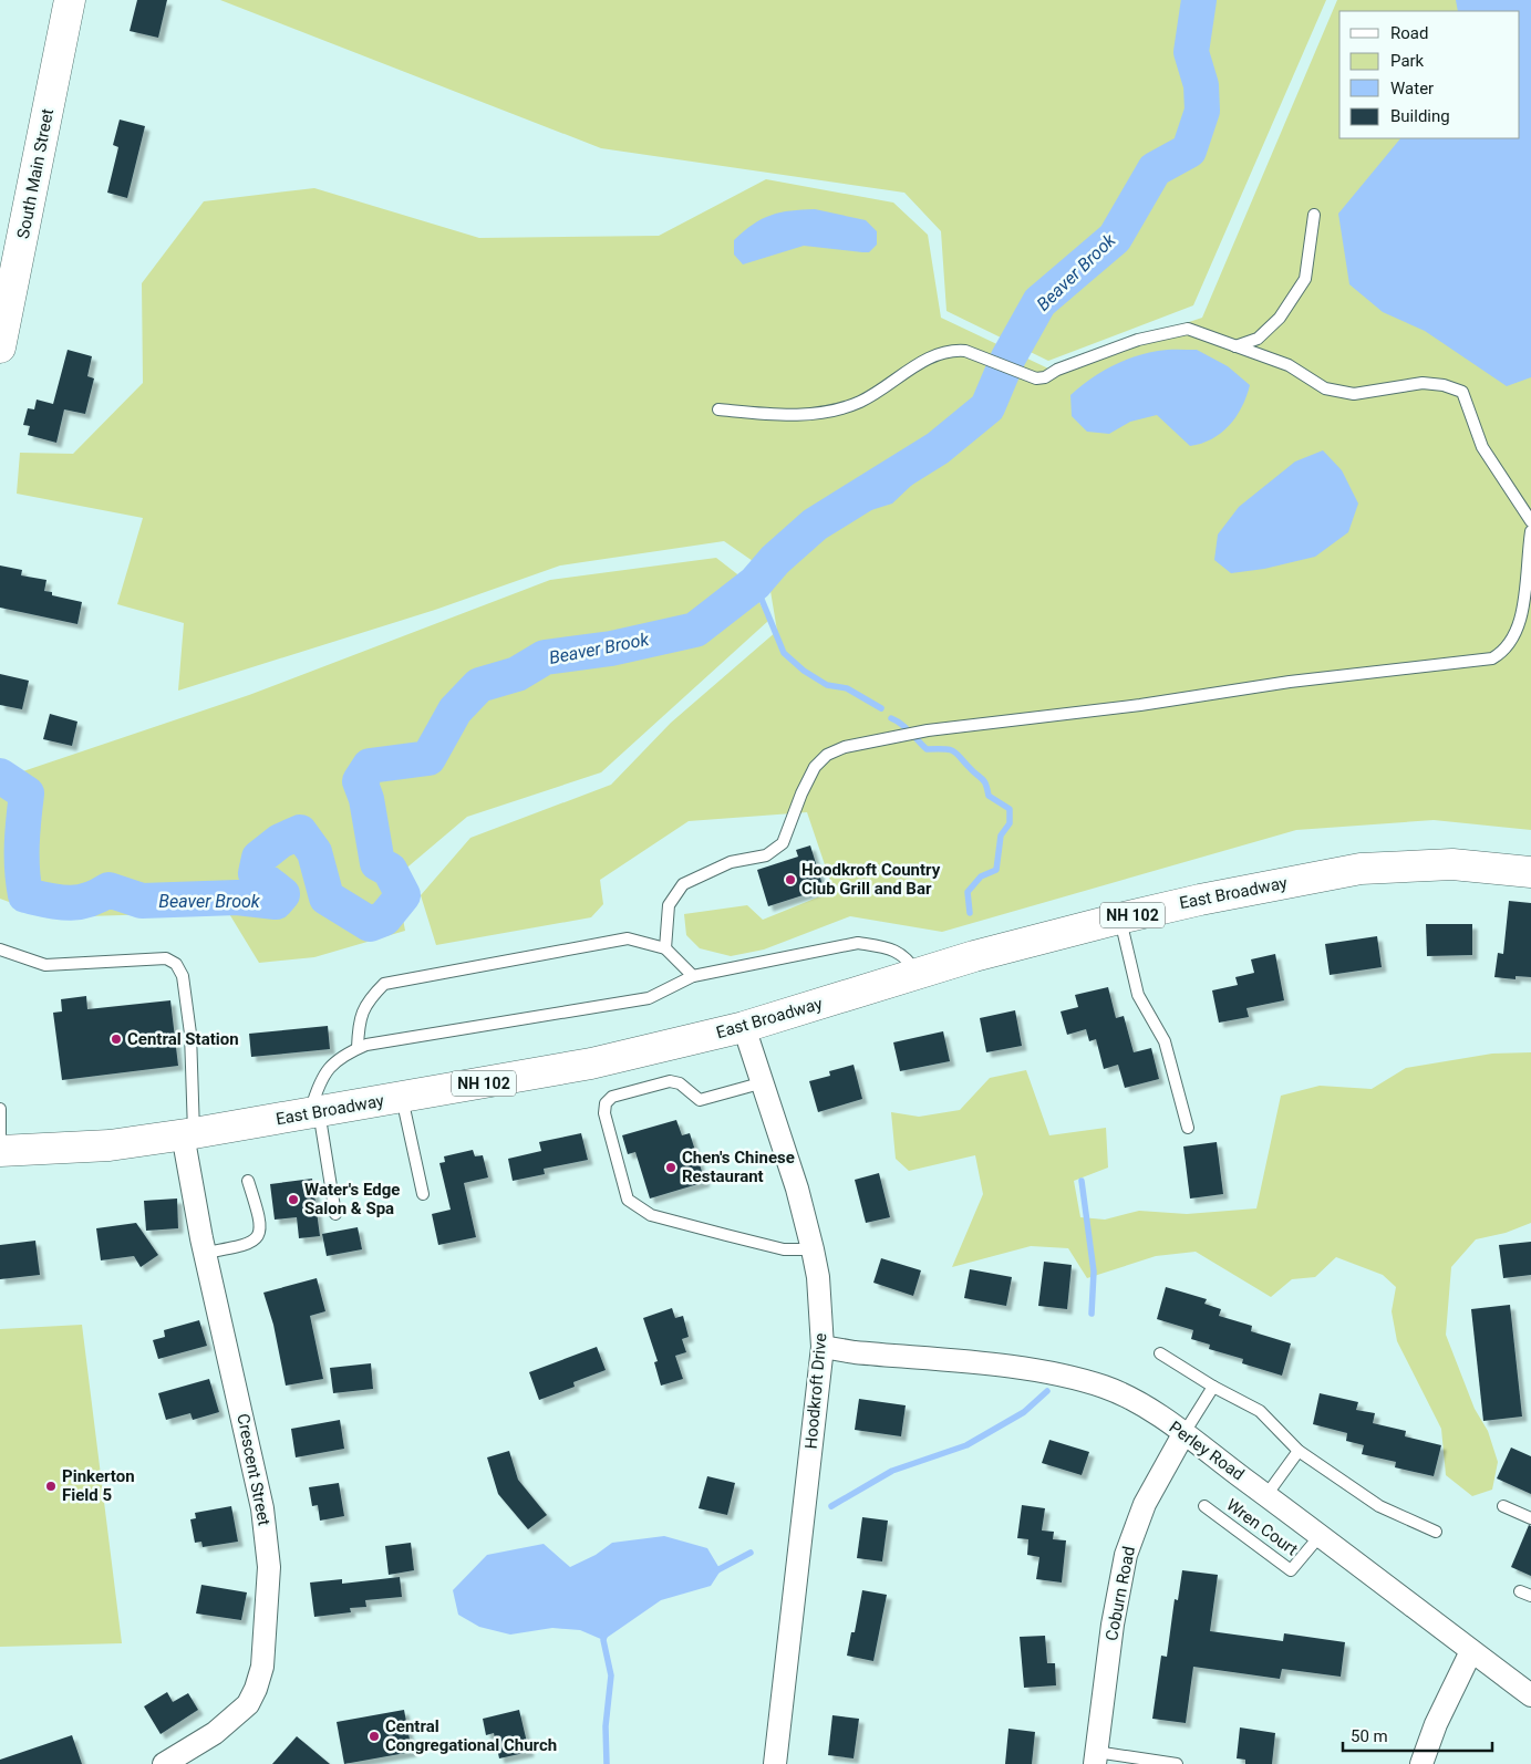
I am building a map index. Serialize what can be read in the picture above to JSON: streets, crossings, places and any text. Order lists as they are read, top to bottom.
{
  "streets": {
    "main road": ["South Main Street", "East Broadway", "NH 102"],
    "street": [
      "Hoodkroft Drive",
      "Perley Road",
      "Crescent Street",
      "Coburn Road"
    ],
    "lane": ["Wren Court"]
  },
  "crossings": [
    ["East Broadway", "Hoodkroft Drive"],
    ["East Broadway", "Crescent Street"],
    ["Hoodkroft Drive", "Perley Road"],
    ["Perley Road", "Wren Court"],
    ["Perley Road", "Coburn Road"]
  ],
  "water": ["Beaver Brook"],
  "places": [
    "Hoodkroft Country Club Grill and Bar",
    "Central Station",
    "Chen's Chinese Restaurant",
    "Water's Edge Salon & Spa",
    "Pinkerton Field 5",
    "Central Congregational Church"
  ],
  "legend": [
    "Road",
    "Park",
    "Water",
    "Building"
  ],
  "scale_bar": "50 m"
}
